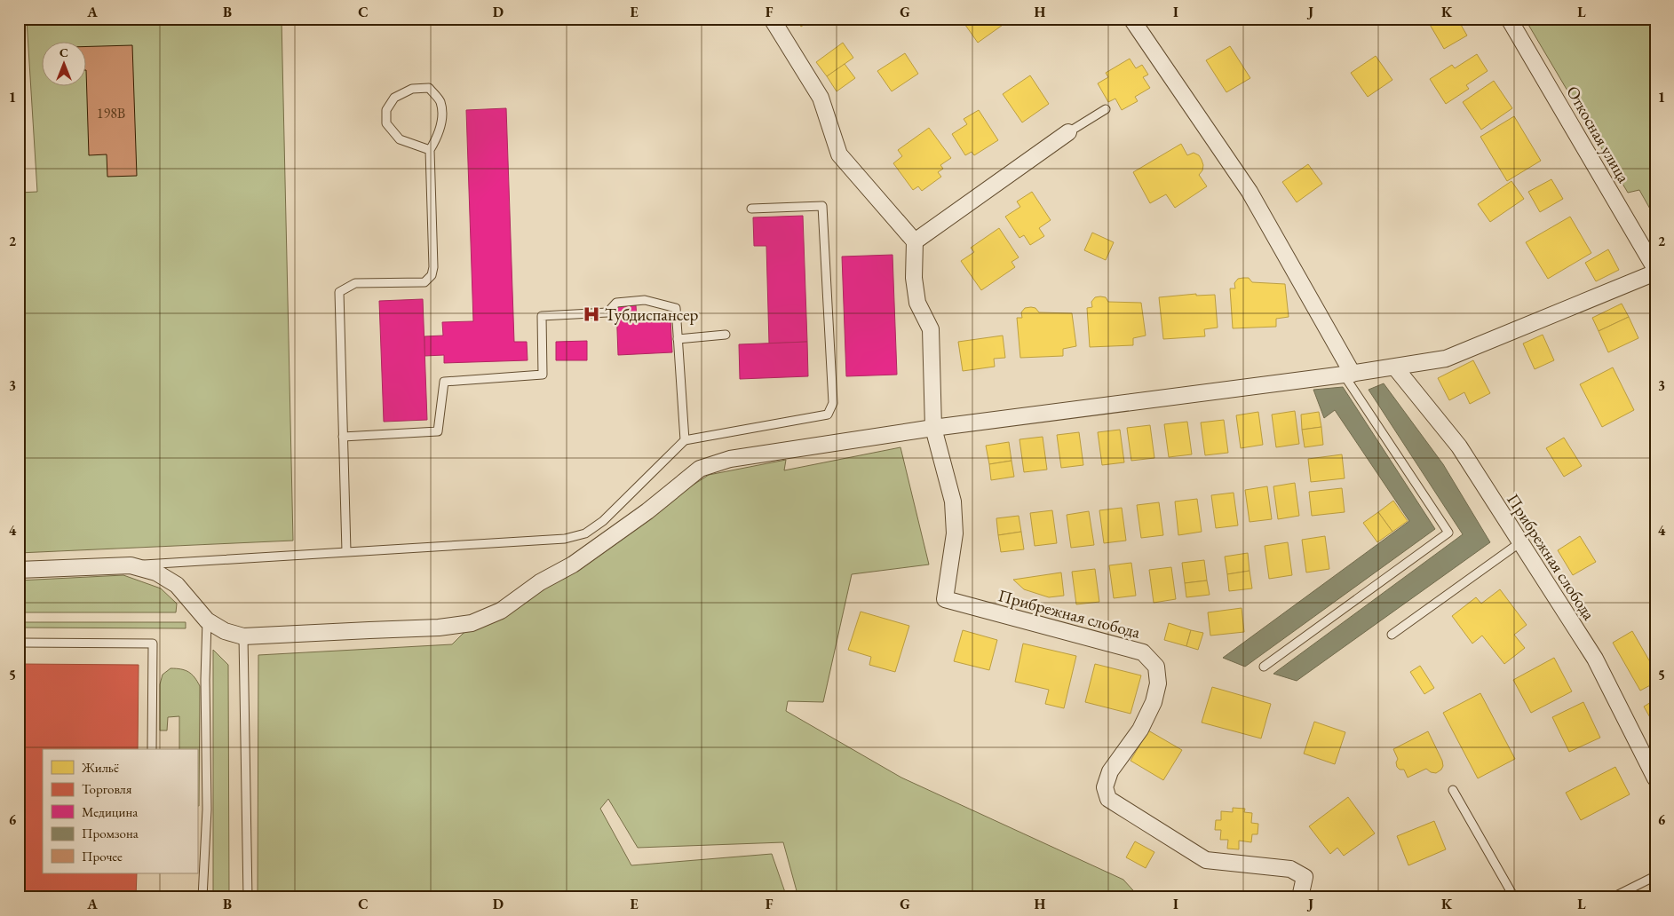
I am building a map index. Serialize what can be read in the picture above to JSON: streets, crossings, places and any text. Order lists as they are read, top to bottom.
{
  "streets": {
    "street": ["Откосная улица", "Прибрежная слобода"]
  },
  "places": {
    "hospital": ["Тубдиспансер"]
  },
  "house_numbers": ["198В"],
  "legend": [
    "Жильё",
    "Торговля",
    "Медицина",
    "Промзона",
    "Прочее"
  ],
  "north": "top",
  "grid": {
    "columns": [
      "A",
      "B",
      "C",
      "D",
      "E",
      "F",
      "G",
      "H",
      "I",
      "J",
      "K",
      "L"
    ],
    "rows": [
      "1",
      "2",
      "3",
      "4",
      "5",
      "6"
    ]
  }
}
